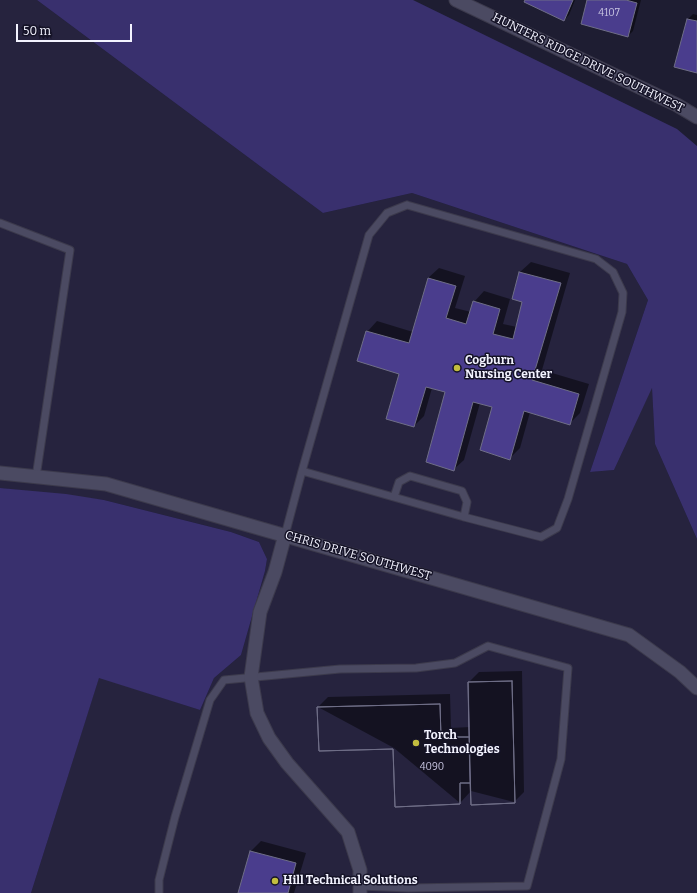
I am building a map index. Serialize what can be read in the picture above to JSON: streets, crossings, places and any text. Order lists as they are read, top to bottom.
{
  "streets": {
    "street": ["HUNTERS RIDGE DRIVE SOUTHWEST", "CHRIS DRIVE SOUTHWEST"]
  },
  "places": ["Cogburn Nursing Center", "Torch Technologies", "Hill Technical Solutions"],
  "house_numbers": ["4107", "4090"],
  "scale_bar": "50 m"
}
